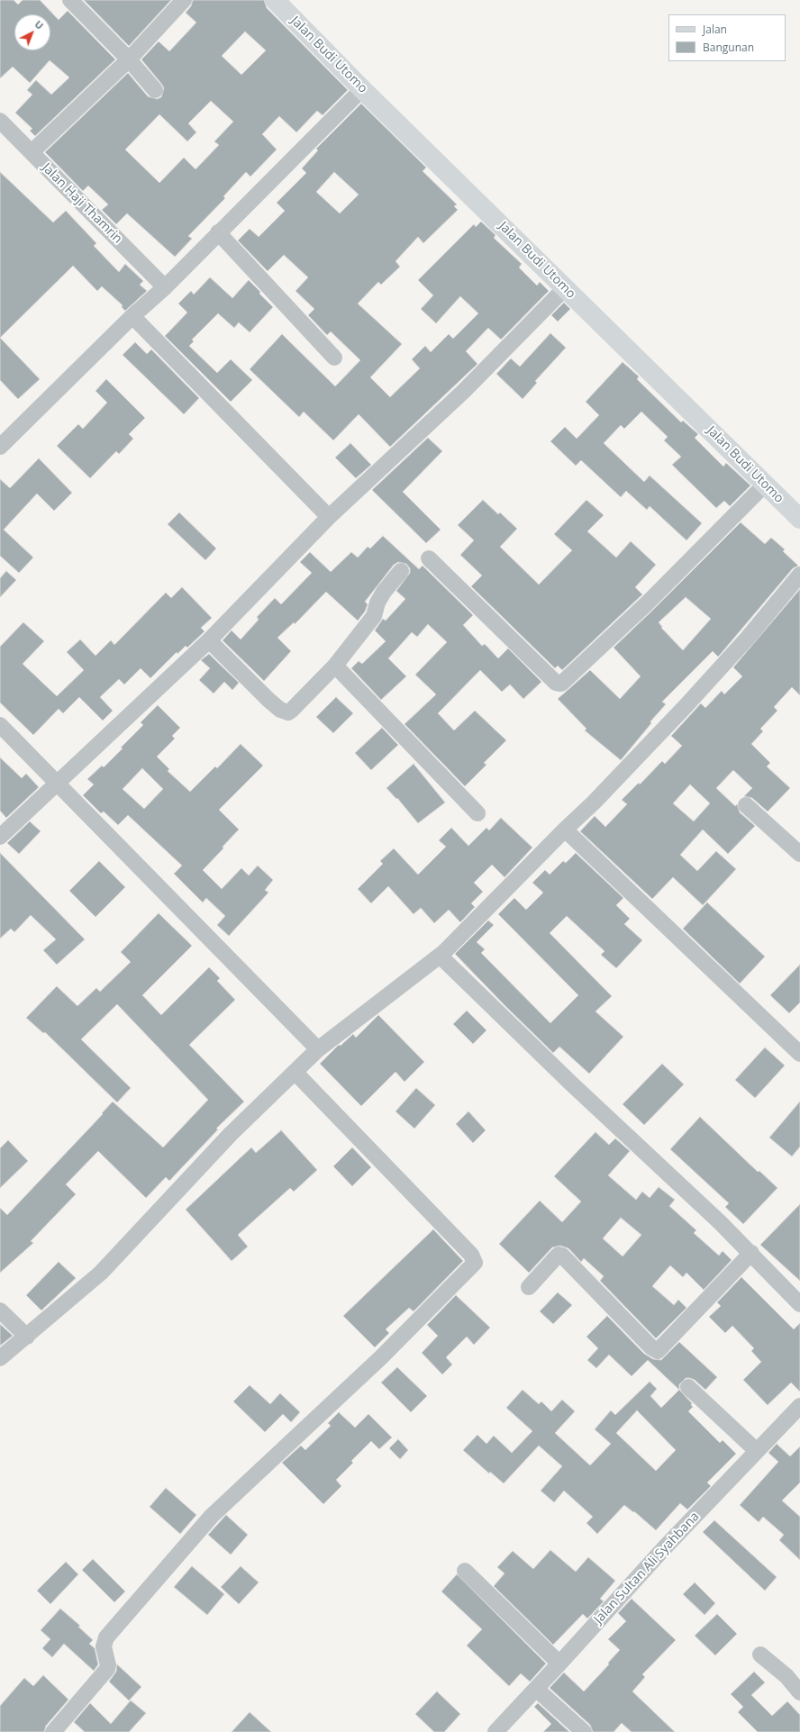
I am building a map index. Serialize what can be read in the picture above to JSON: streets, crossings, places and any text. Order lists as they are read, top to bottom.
{
  "streets": {
    "street": ["Jalan Budi Utomo", "Jalan Haji Thamrin", "Jalan Sultan Ali Syahbana"]
  },
  "legend": ["Jalan", "Bangunan"],
  "north": "top right"
}
